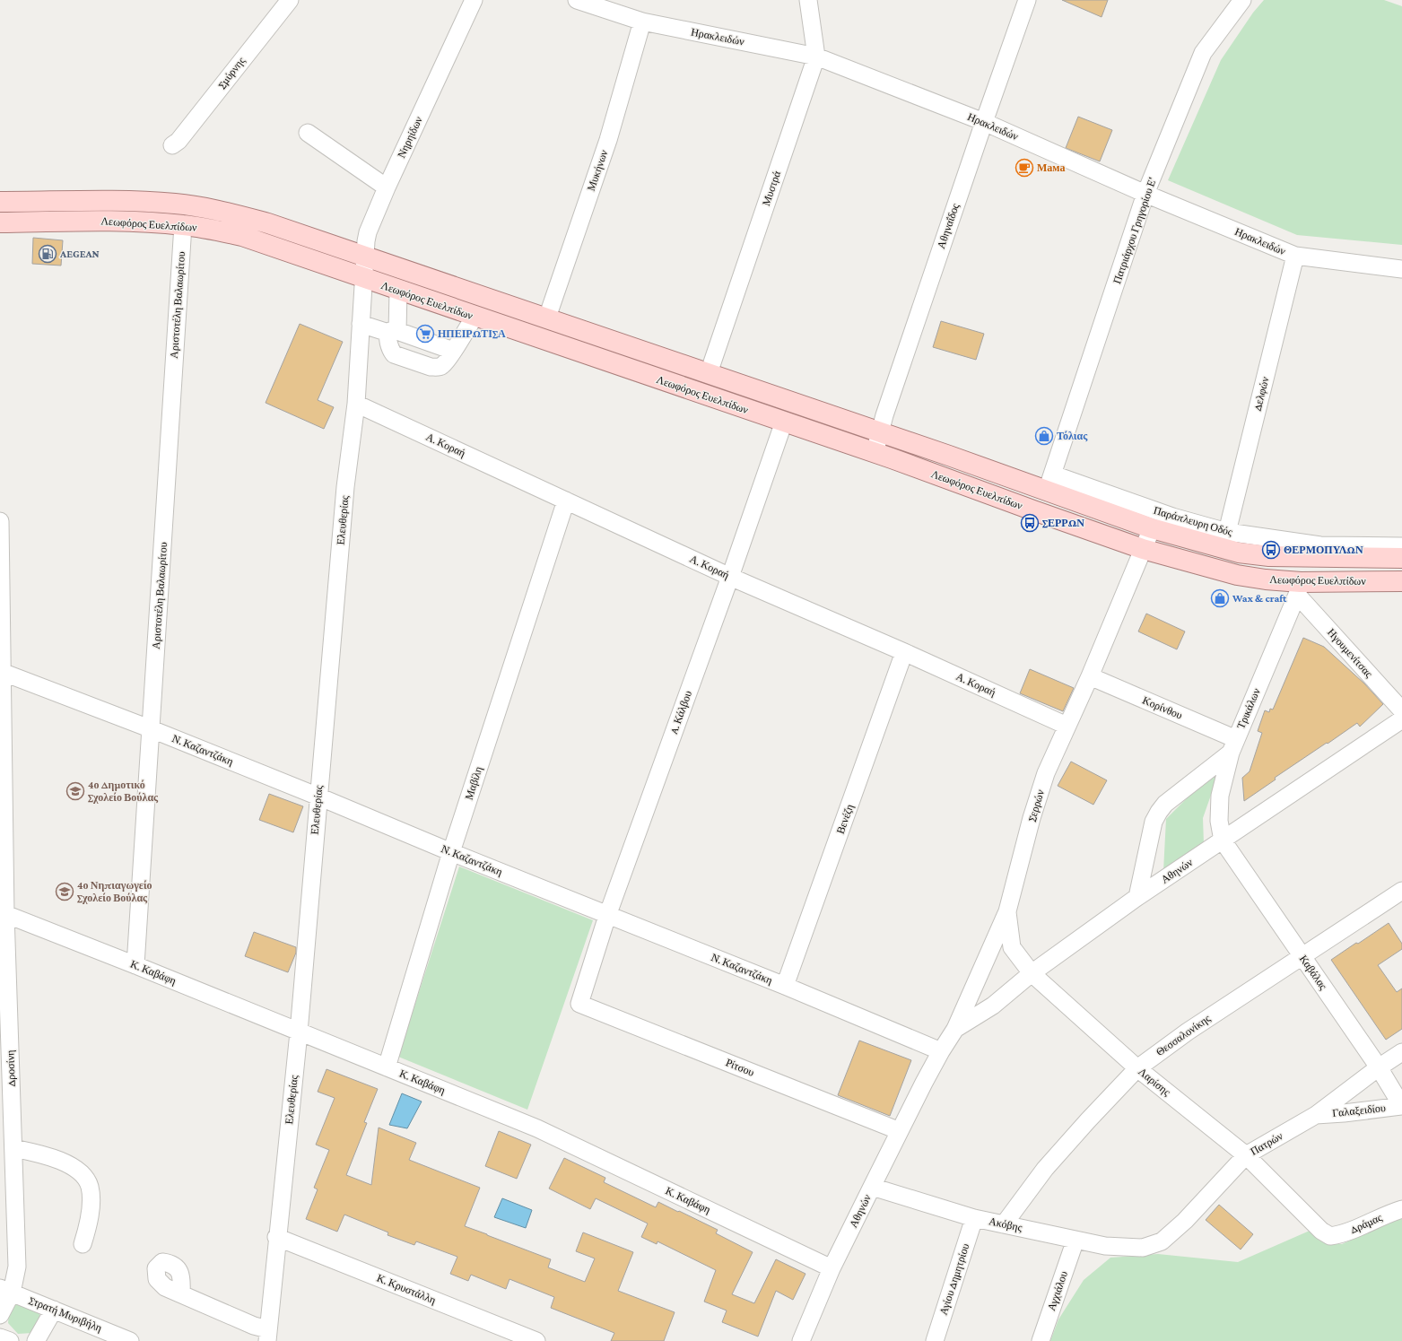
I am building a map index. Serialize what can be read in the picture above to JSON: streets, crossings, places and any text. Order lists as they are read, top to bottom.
{
  "streets": {
    "main road": ["Λεωφόρος Ευελπίδων"],
    "street": [
      "Ηρακλειδών",
      "Σμύρνης",
      "Νηρηίδων",
      "Μυκήνων",
      "Μυστρά",
      "Αθηναΐδος",
      "Πατριάρχου Γρηγορίου Ε'",
      "Αριστοτέλη Βαλαωρίτου",
      "Δελφών",
      "Α. Κοραή",
      "Ελευθερίας",
      "Παράπλευρη Οδός",
      "Ηγουμενίτσας",
      "Κορίνθου",
      "Τρικάλων",
      "A. Κάλβου",
      "Ν. Καζαντζάκη",
      "Μαβίλη",
      "Σερρών",
      "Βενέζη",
      "Αθηνών",
      "Κ. Καβάφη",
      "Καβάλας",
      "Θεσσαλονίκης",
      "Ρίτσου",
      "Δροσίνη",
      "Λαρίσης",
      "Γαλαξειδίου",
      "Πατρών",
      "Δράμας",
      "Ακόβης",
      "Αγίου Δημητρίου",
      "Κ. Κρυστάλλη",
      "Αγχιάλου",
      "Στρατή Μυριβήλη"
    ]
  },
  "crossings": [
    ["Ηρακλειδών", "Μυκήνων"],
    ["Ηρακλειδών", "Μυστρά"],
    ["Ηρακλειδών", "Αθηναΐδος"],
    ["Ηρακλειδών", "Πατριάρχου Γρηγορίου Ε'"],
    ["Ηρακλειδών", "Δελφών"],
    ["Νηρηίδων", "Λεωφόρος Ευελπίδων"],
    ["Νηρηίδων", "Ελευθερίας"],
    ["Μυκήνων", "Λεωφόρος Ευελπίδων"],
    ["Μυστρά", "Λεωφόρος Ευελπίδων"],
    ["Λεωφόρος Ευελπίδων", "Αθηναΐδος"],
    ["Λεωφόρος Ευελπίδων", "Πατριάρχου Γρηγορίου Ε'"],
    ["Λεωφόρος Ευελπίδων", "Αριστοτέλη Βαλαωρίτου"],
    ["Λεωφόρος Ευελπίδων", "Ελευθερίας"],
    ["Λεωφόρος Ευελπίδων", "Παράπλευρη Οδός"],
    ["Λεωφόρος Ευελπίδων", "Ηγουμενίτσας"],
    ["Λεωφόρος Ευελπίδων", "Τρικάλων"],
    ["Λεωφόρος Ευελπίδων", "A. Κάλβου"],
    ["Λεωφόρος Ευελπίδων", "Σερρών"],
    ["Πατριάρχου Γρηγορίου Ε'", "Παράπλευρη Οδός"],
    ["Αριστοτέλη Βαλαωρίτου", "Ν. Καζαντζάκη"],
    ["Αριστοτέλη Βαλαωρίτου", "Κ. Καβάφη"],
    ["Δελφών", "Παράπλευρη Οδός"],
    ["Α. Κοραή", "Ελευθερίας"],
    ["Α. Κοραή", "A. Κάλβου"],
    ["Α. Κοραή", "Μαβίλη"],
    ["Α. Κοραή", "Σερρών"],
    ["Α. Κοραή", "Βενέζη"],
    ["Ελευθερίας", "Ν. Καζαντζάκη"],
    ["Ελευθερίας", "Κ. Καβάφη"],
    ["Ελευθερίας", "Κ. Κρυστάλλη"],
    ["Ηγουμενίτσας", "Τρικάλων"],
    ["Κορίνθου", "Τρικάλων"],
    ["Κορίνθου", "Σερρών"],
    ["Τρικάλων", "Αθηνών"],
    ["Τρικάλων", "Καβάλας"],
    ["A. Κάλβου", "Ν. Καζαντζάκη"],
    ["A. Κάλβου", "Ρίτσου"],
    ["Ν. Καζαντζάκη", "Μαβίλη"],
    ["Ν. Καζαντζάκη", "Σερρών"],
    ["Ν. Καζαντζάκη", "Βενέζη"],
    ["Ν. Καζαντζάκη", "Δροσίνη"],
    ["Μαβίλη", "Κ. Καβάφη"],
    ["Σερρών", "Αθηνών"],
    ["Σερρών", "Λαρίσης"],
    ["Αθηνών", "Κ. Καβάφη"],
    ["Αθηνών", "Καβάλας"],
    ["Αθηνών", "Ρίτσου"],
    ["Αθηνών", "Λαρίσης"],
    ["Αθηνών", "Ακόβης"],
    ["Κ. Καβάφη", "Δροσίνη"],
    ["Καβάλας", "Θεσσαλονίκης"],
    ["Καβάλας", "Γαλαξειδίου"],
    ["Καβάλας", "Πατρών"],
    ["Θεσσαλονίκης", "Λαρίσης"],
    ["Θεσσαλονίκης", "Ακόβης"],
    ["Δροσίνη", "Στρατή Μυριβήλη"],
    ["Λαρίσης", "Πατρών"],
    ["Λαρίσης", "Δράμας"],
    ["Γαλαξειδίου", "Πατρών"],
    ["Πατρών", "Ακόβης"],
    ["Ακόβης", "Αγίου Δημητρίου"],
    ["Ακόβης", "Αγχιάλου"]
  ],
  "places": {
    "cafe": ["Мама"],
    "fuel station": ["AEGEAN"],
    "supermarket": ["ΗΠΕΙΡΩΤΙΣΑ"],
    "shop": ["Τόλιας", "Wax & craft"],
    "bus stop": ["ΣΕΡΡΩΝ", "ΘΕΡΜΟΠΥΛΩΝ"],
    "school or university": ["4ο Δημοτικό Σχολείο Βούλας", "4ο Νηπιαγωγείο Σχολείο Βούλας"]
  }
}
